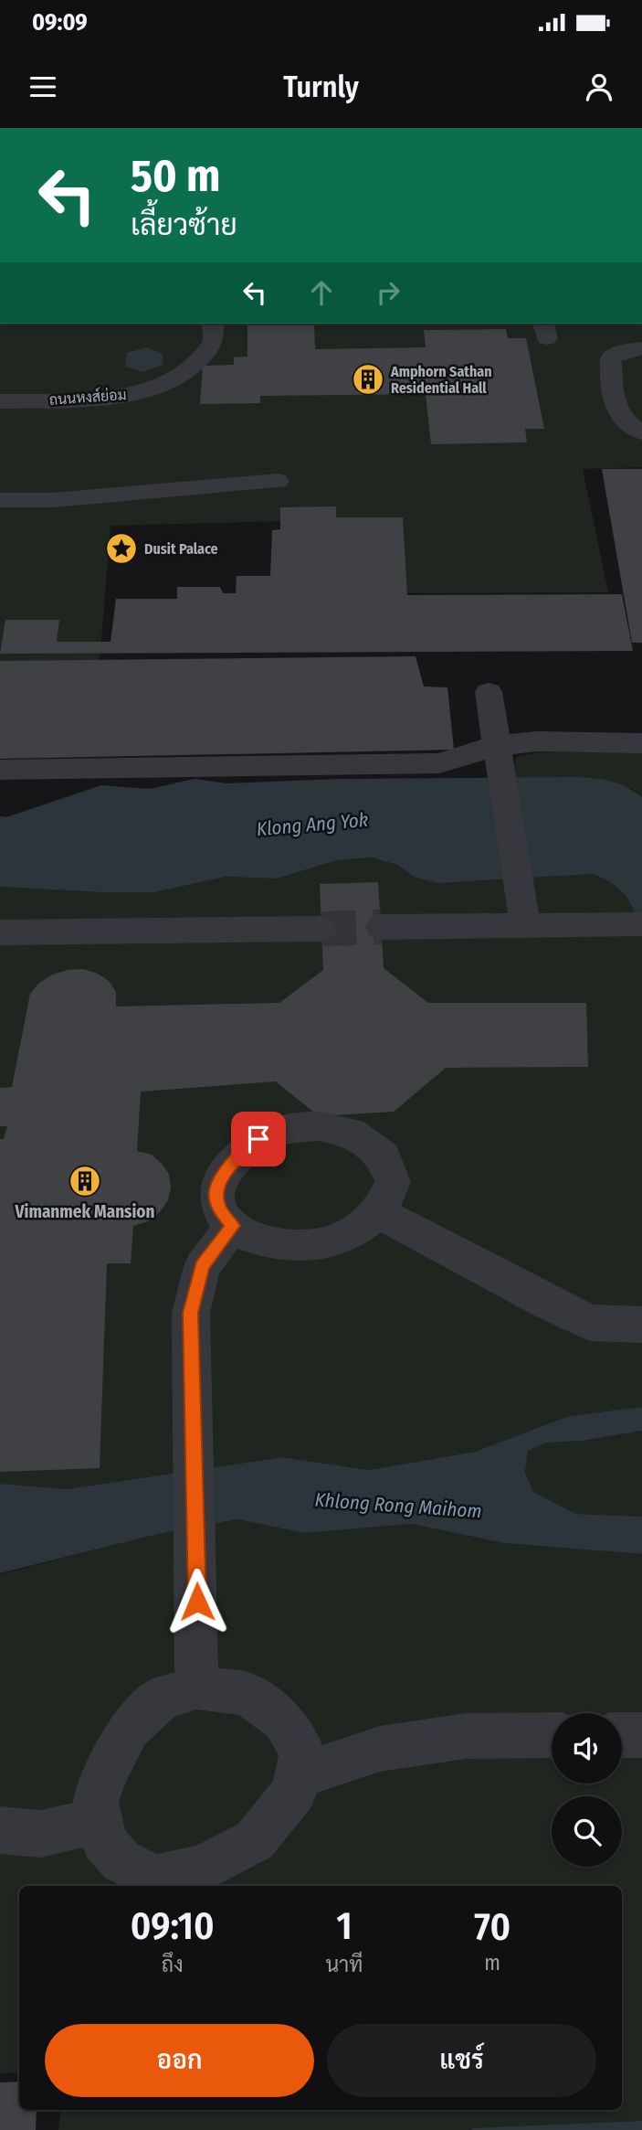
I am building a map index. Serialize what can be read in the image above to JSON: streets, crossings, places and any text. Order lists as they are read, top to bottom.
{
  "streets": {
    "lane": ["ถนนหงส์ย่อม"]
  },
  "water": ["Klong Ang Yok", "Khlong Rong Maihom"],
  "places": {
    "building": ["Amphorn Sathan Residential Hall", "Vimanmek Mansion"],
    "place": ["Dusit Palace"]
  },
  "page": {
    "status": "09:09",
    "header": "Turnly",
    "turn": ["50 m", "เลี้ยวซ้าย"],
    "eta": [
      "09:10",
      "ถึง",
      "1",
      "นาที",
      "70",
      "m"
    ],
    "buttons": ["ออก", "แชร์"]
  }
}
